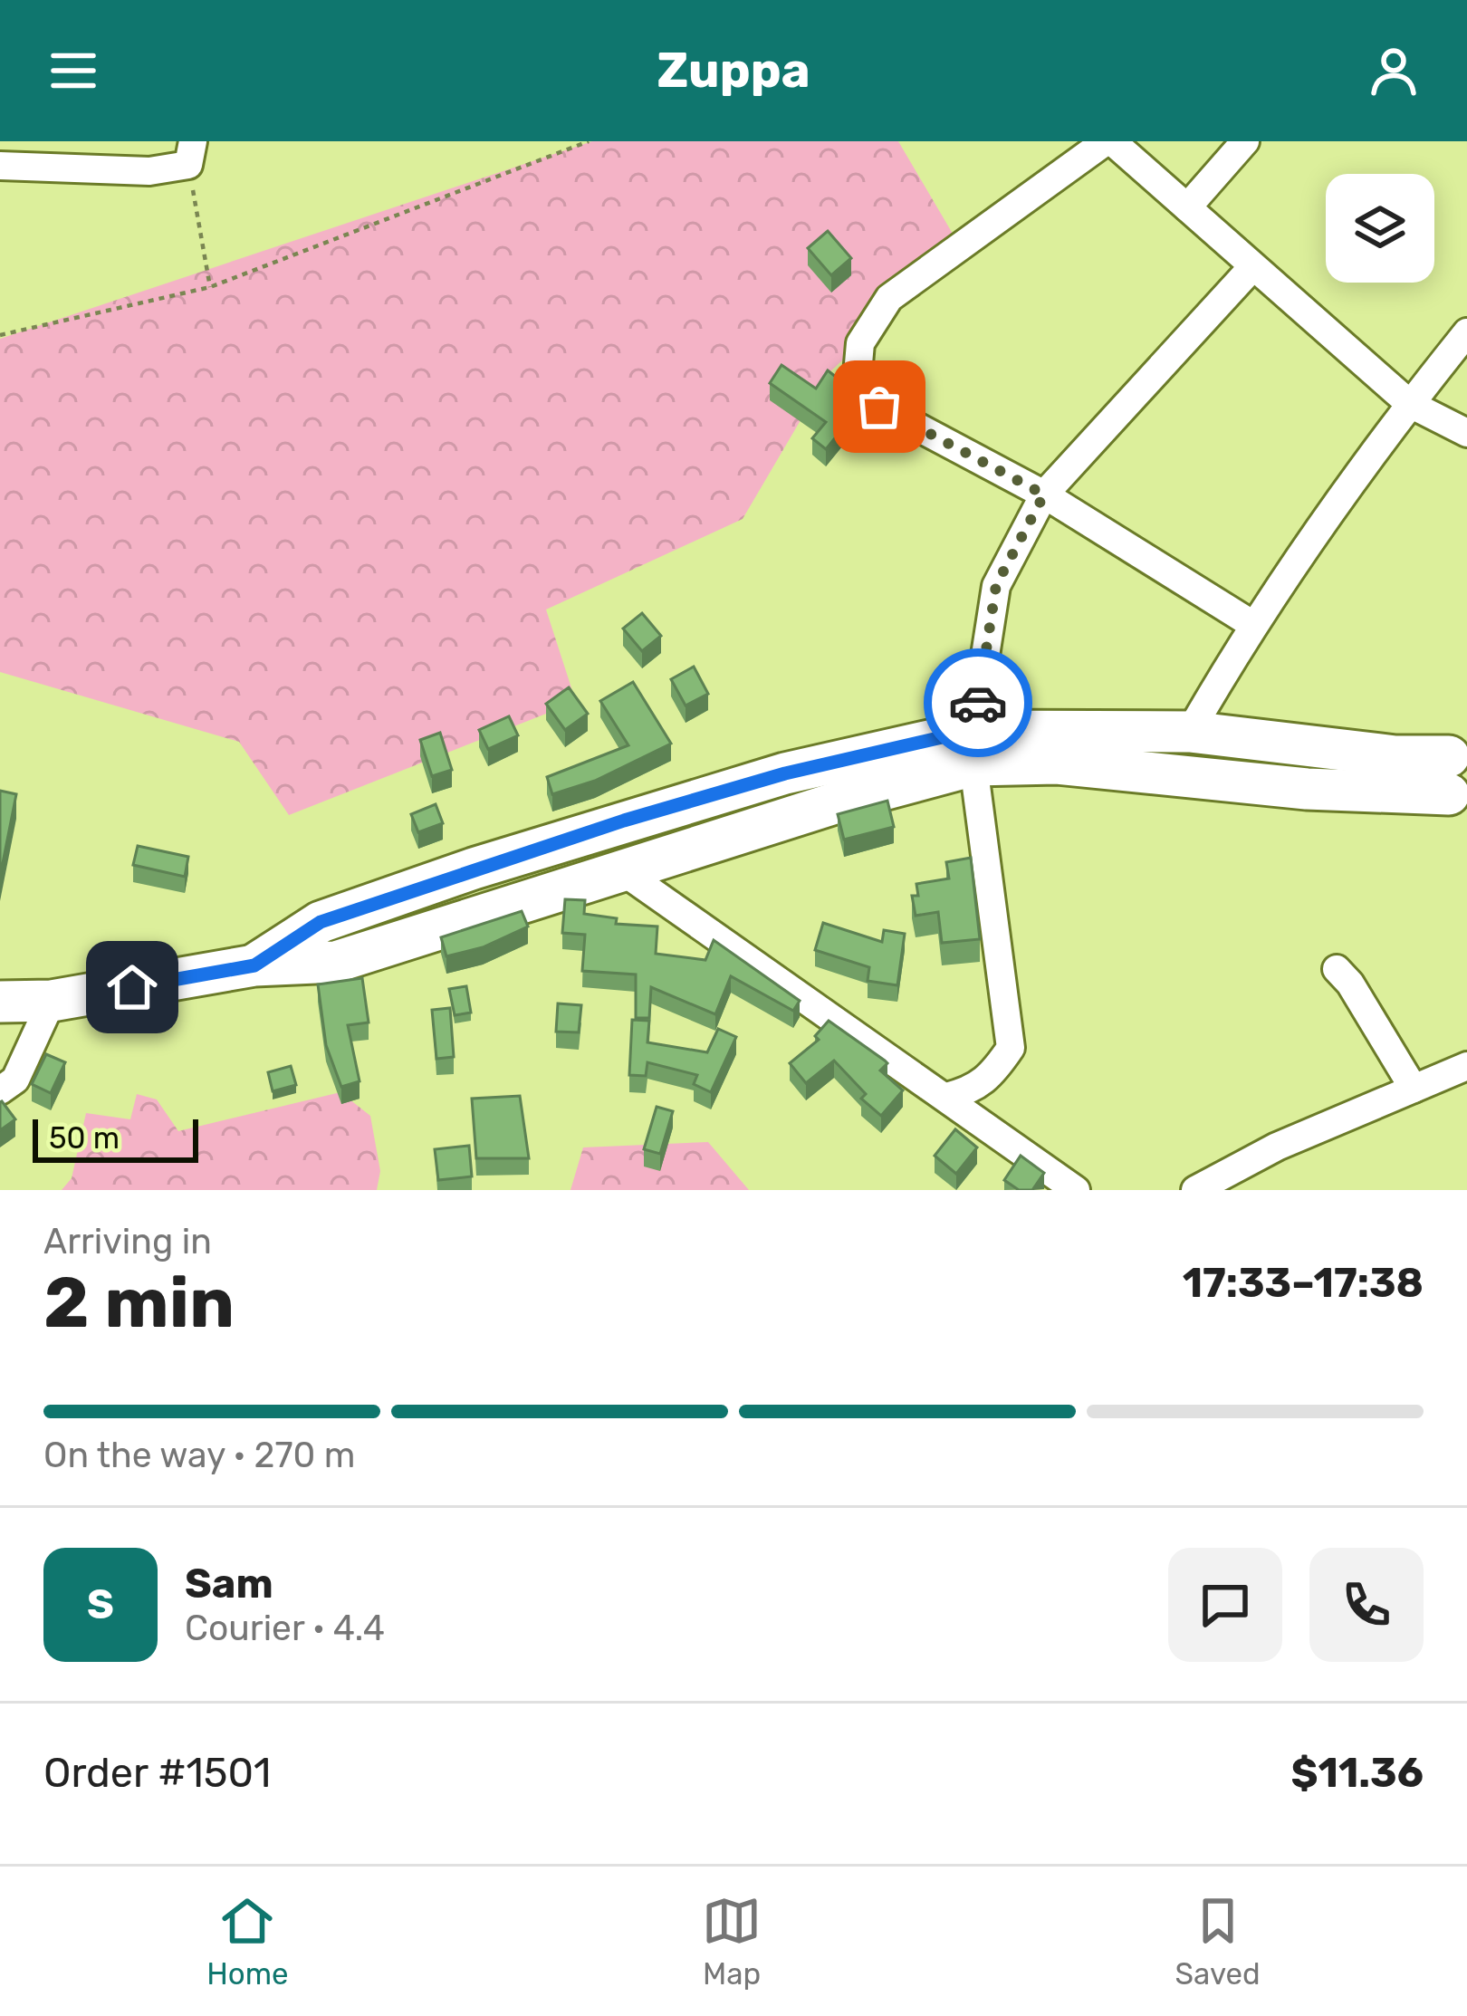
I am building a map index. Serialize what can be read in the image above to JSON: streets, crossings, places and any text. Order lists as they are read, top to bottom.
{
  "scale_bar": "50 m",
  "page": {
    "header": "Zuppa",
    "scale": "50 m",
    "heading": ["2 min", "Arriving in", "17:33–17:38"],
    "panel": [
      "Sam",
      "Courier · 4.4",
      "Order #1501",
      "$11.36"
    ],
    "bar": "On the way · 270 m",
    "round": "S",
    "tabs": ["Home", "Map", "Saved"]
  }
}
